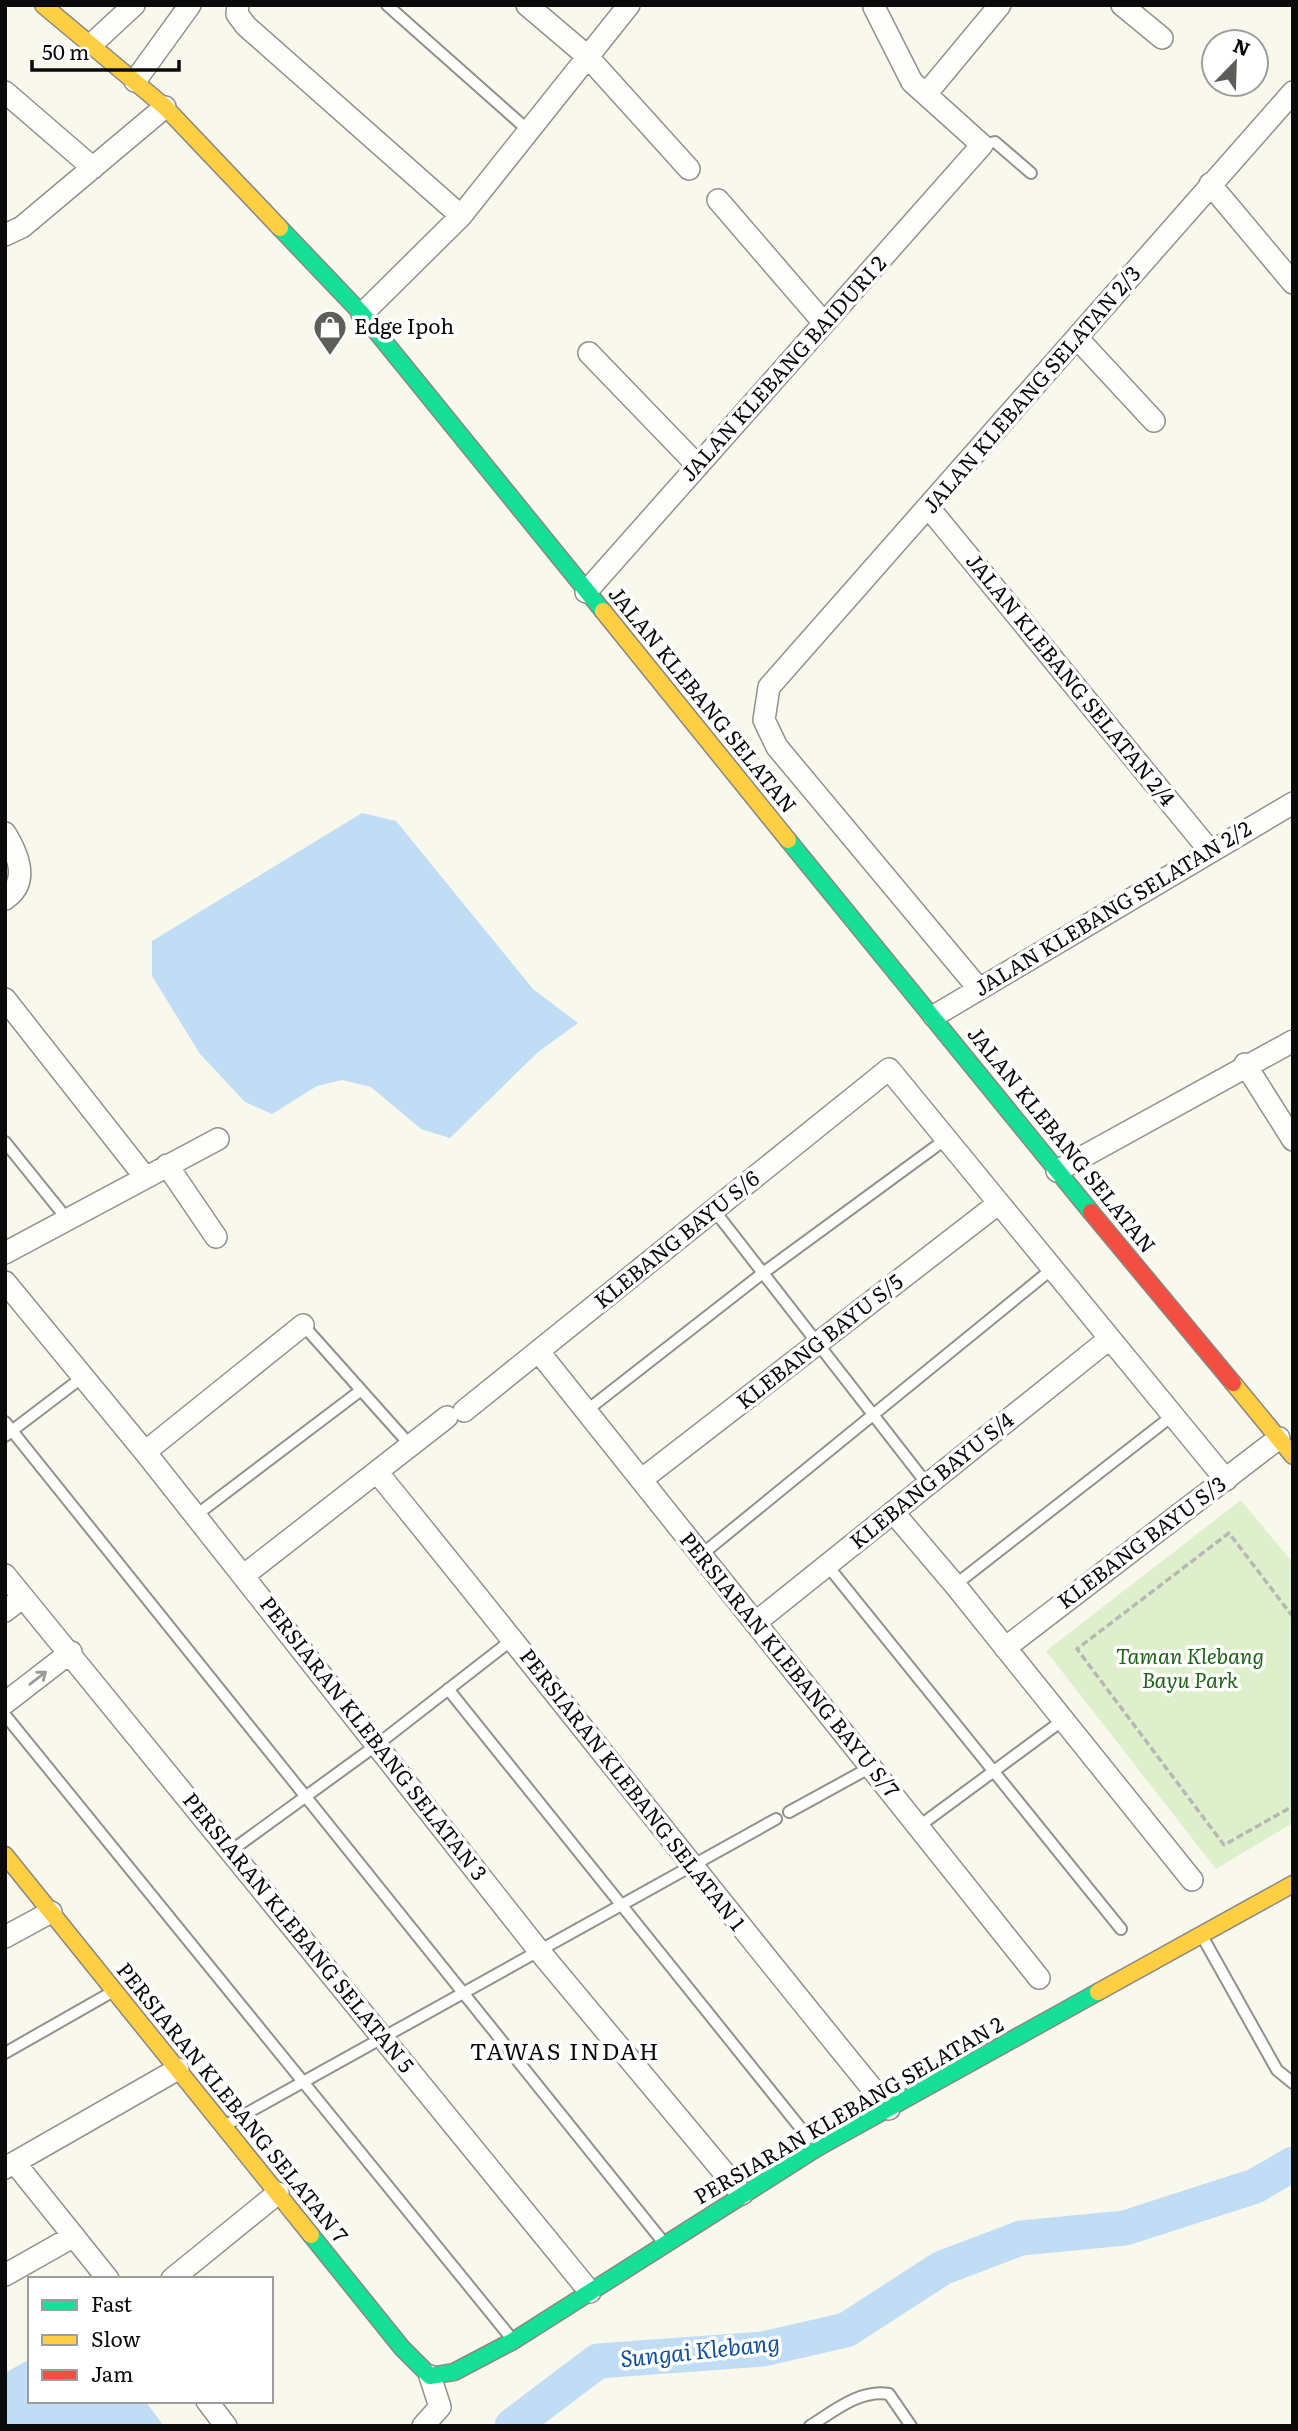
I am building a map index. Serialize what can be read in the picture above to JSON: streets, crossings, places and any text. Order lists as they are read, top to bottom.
{
  "streets": {
    "street": [
      "JALAN KLEBANG BAIDURI 2",
      "JALAN KLEBANG SELATAN 2/3",
      "JALAN KLEBANG SELATAN 2/4",
      "JALAN KLEBANG SELATAN",
      "JALAN KLEBANG SELATAN 2/2",
      "KLEBANG BAYU S/6",
      "KLEBANG BAYU S/5",
      "KLEBANG BAYU S/4",
      "KLEBANG BAYU S/3",
      "PERSIARAN KLEBANG BAYU S/7",
      "PERSIARAN KLEBANG SELATAN 3",
      "PERSIARAN KLEBANG SELATAN 1",
      "PERSIARAN KLEBANG SELATAN 5",
      "PERSIARAN KLEBANG SELATAN 7",
      "PERSIARAN KLEBANG SELATAN 2"
    ]
  },
  "crossings": [
    ["JALAN KLEBANG BAIDURI 2", "JALAN KLEBANG SELATAN"],
    ["JALAN KLEBANG SELATAN 2/3", "JALAN KLEBANG SELATAN 2/4"],
    ["JALAN KLEBANG SELATAN 2/3", "JALAN KLEBANG SELATAN 2/2"],
    ["JALAN KLEBANG SELATAN 2/4", "JALAN KLEBANG SELATAN 2/2"],
    ["JALAN KLEBANG SELATAN", "JALAN KLEBANG SELATAN 2/2"],
    ["JALAN KLEBANG SELATAN", "KLEBANG BAYU S/3"],
    ["KLEBANG BAYU S/6", "PERSIARAN KLEBANG BAYU S/7"],
    ["KLEBANG BAYU S/6", "PERSIARAN KLEBANG SELATAN 3"],
    ["KLEBANG BAYU S/6", "PERSIARAN KLEBANG SELATAN 1"],
    ["KLEBANG BAYU S/5", "PERSIARAN KLEBANG BAYU S/7"],
    ["KLEBANG BAYU S/4", "PERSIARAN KLEBANG BAYU S/7"],
    ["PERSIARAN KLEBANG SELATAN 3", "PERSIARAN KLEBANG SELATAN 2"],
    ["PERSIARAN KLEBANG SELATAN 1", "PERSIARAN KLEBANG SELATAN 2"],
    ["PERSIARAN KLEBANG SELATAN 5", "PERSIARAN KLEBANG SELATAN 2"],
    ["PERSIARAN KLEBANG SELATAN 7", "PERSIARAN KLEBANG SELATAN 2"]
  ],
  "districts": ["TAWAS INDAH"],
  "water": ["Sungai Klebang"],
  "parks": ["Taman Klebang Bayu Park"],
  "places": {
    "shop": ["Edge Ipoh"]
  },
  "legend": ["Fast", "Slow", "Jam"],
  "scale_bar": "50 m",
  "north": "top right"
}
